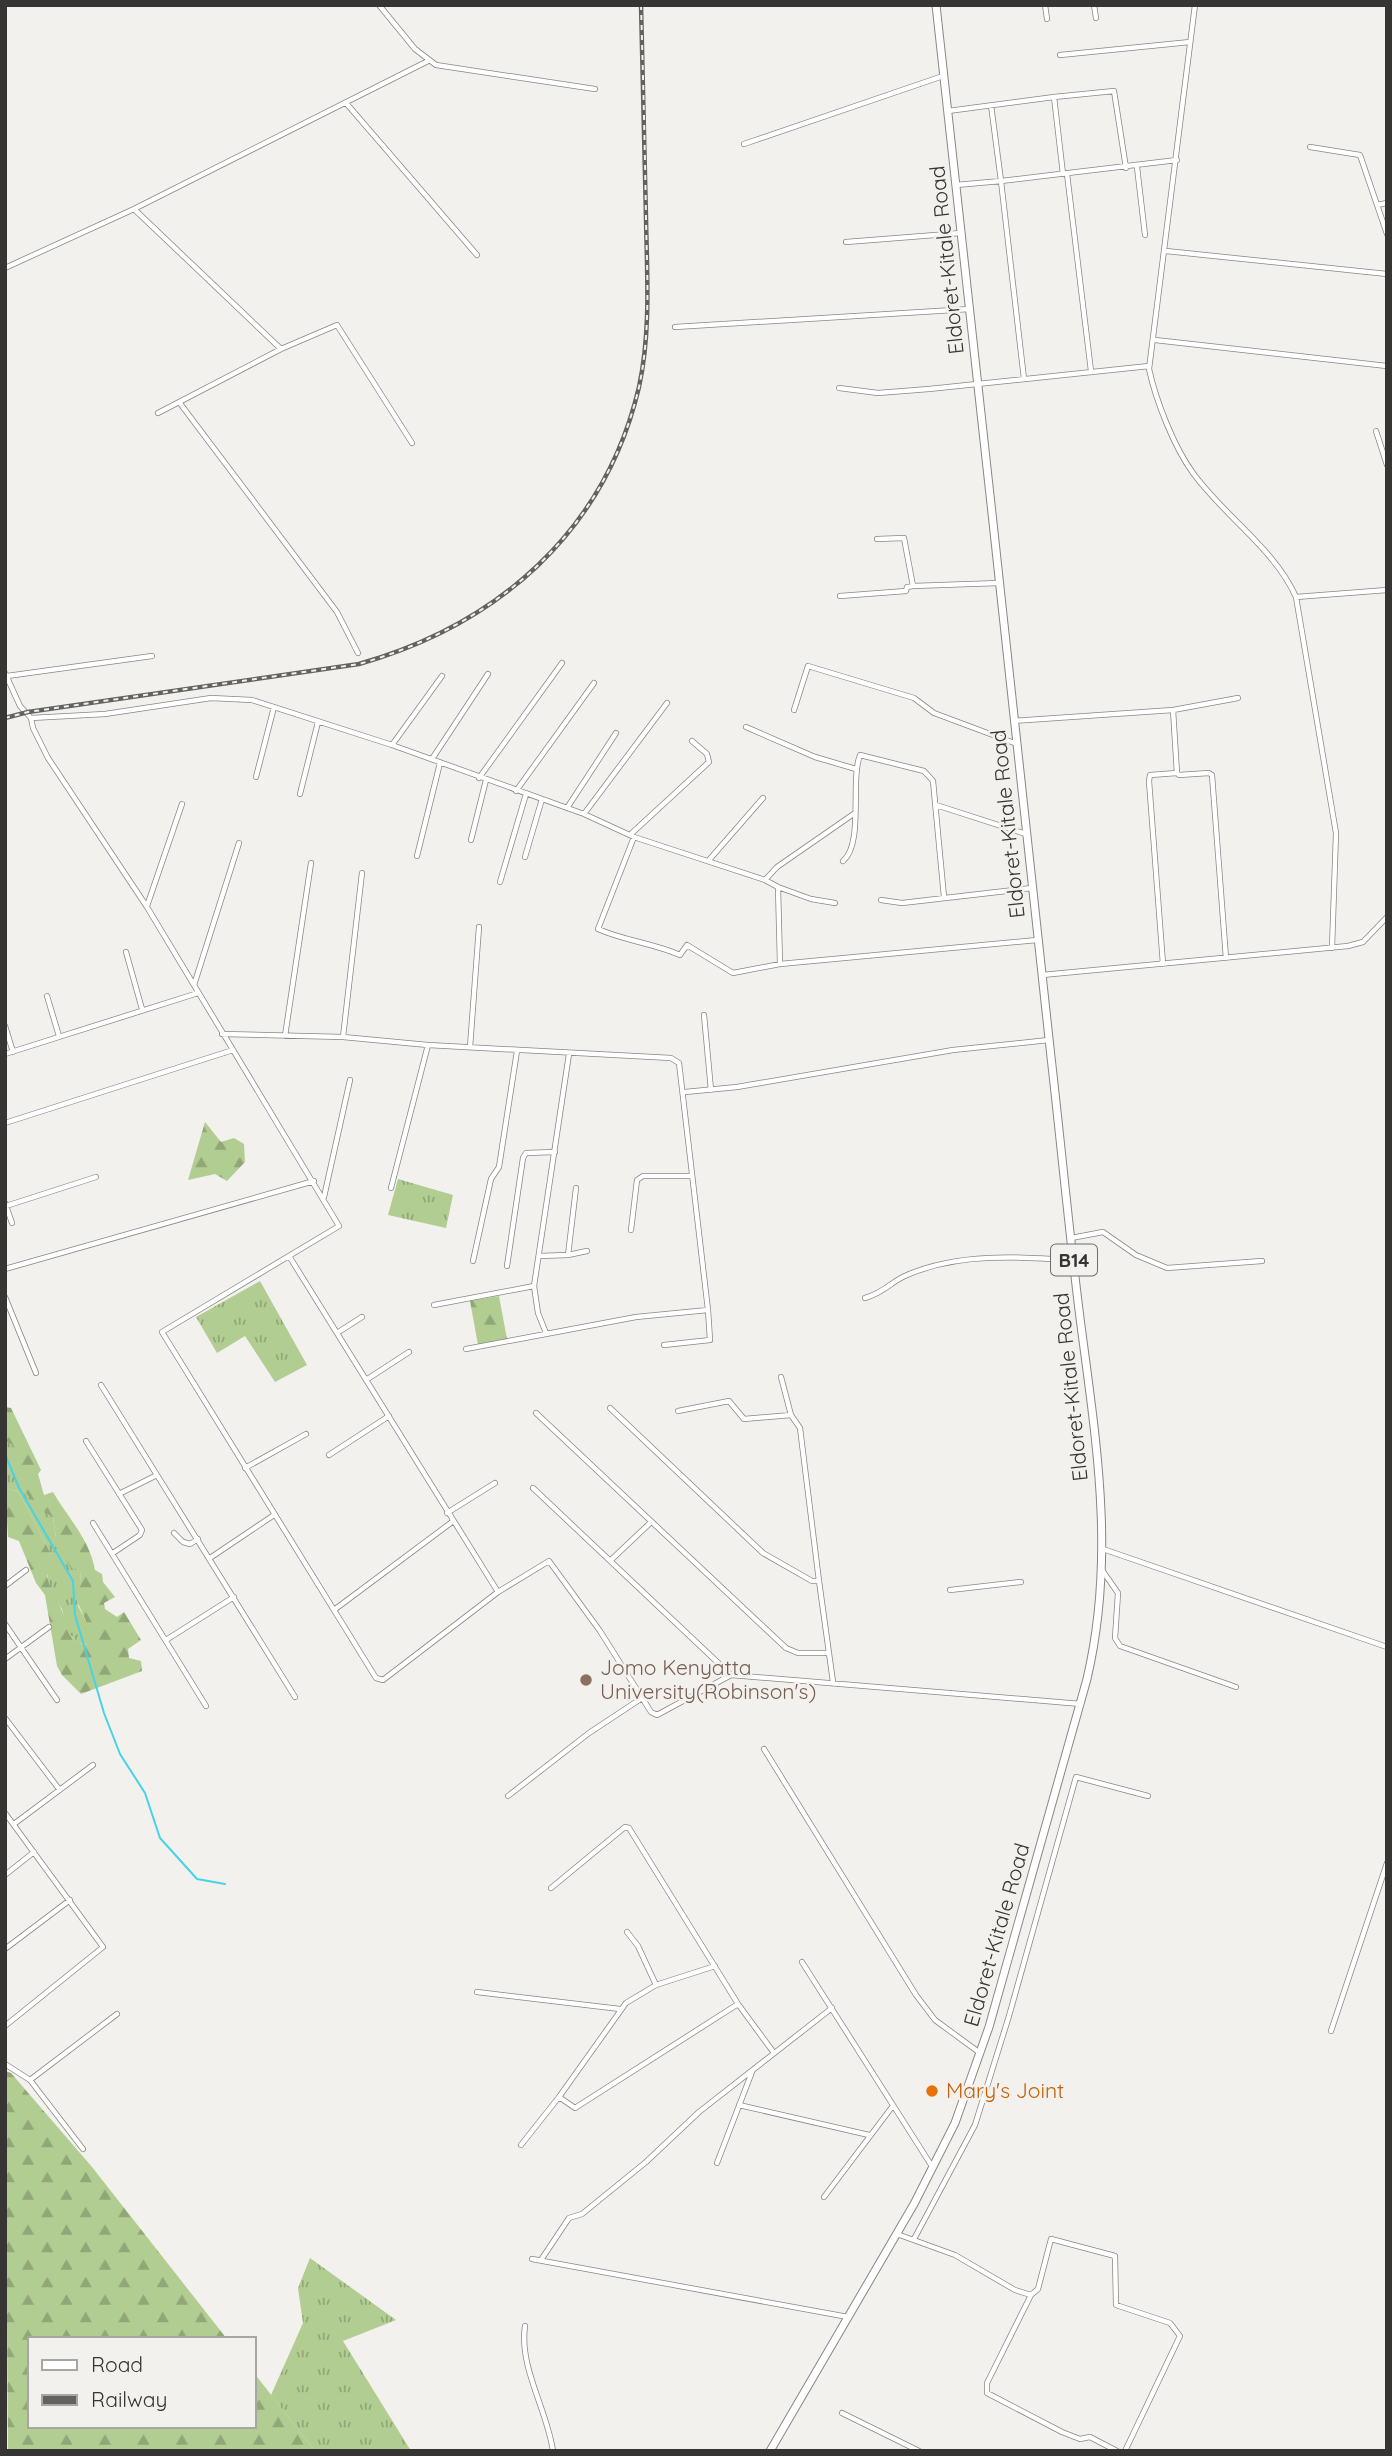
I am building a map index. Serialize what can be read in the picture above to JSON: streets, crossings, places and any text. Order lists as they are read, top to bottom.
{
  "streets": {
    "highway": ["Eldoret-Kitale Road", "B14"]
  },
  "places": ["Jomo Kenyatta University(Robinson's)", "Mary's Joint"],
  "legend": ["Road", "Railway"]
}
